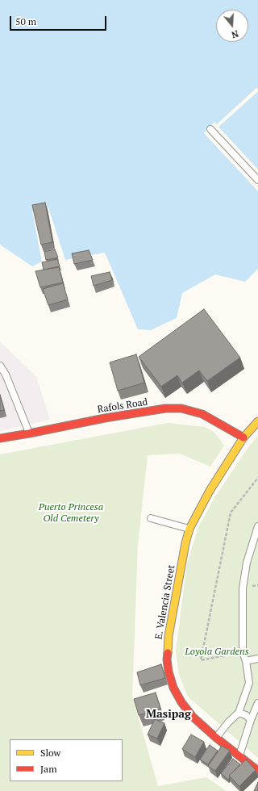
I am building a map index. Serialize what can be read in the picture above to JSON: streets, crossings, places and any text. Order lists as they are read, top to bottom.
{
  "streets": {
    "street": ["Rafols Road", "E. Valencia Street"]
  },
  "crossings": [
    ["Rafols Road", "E. Valencia Street"]
  ],
  "districts": ["Masipag"],
  "parks": ["Puerto Princesa Old Cemetery", "Loyola Gardens"],
  "legend": ["Slow", "Jam"],
  "scale_bar": "50 m",
  "north": "bottom"
}
